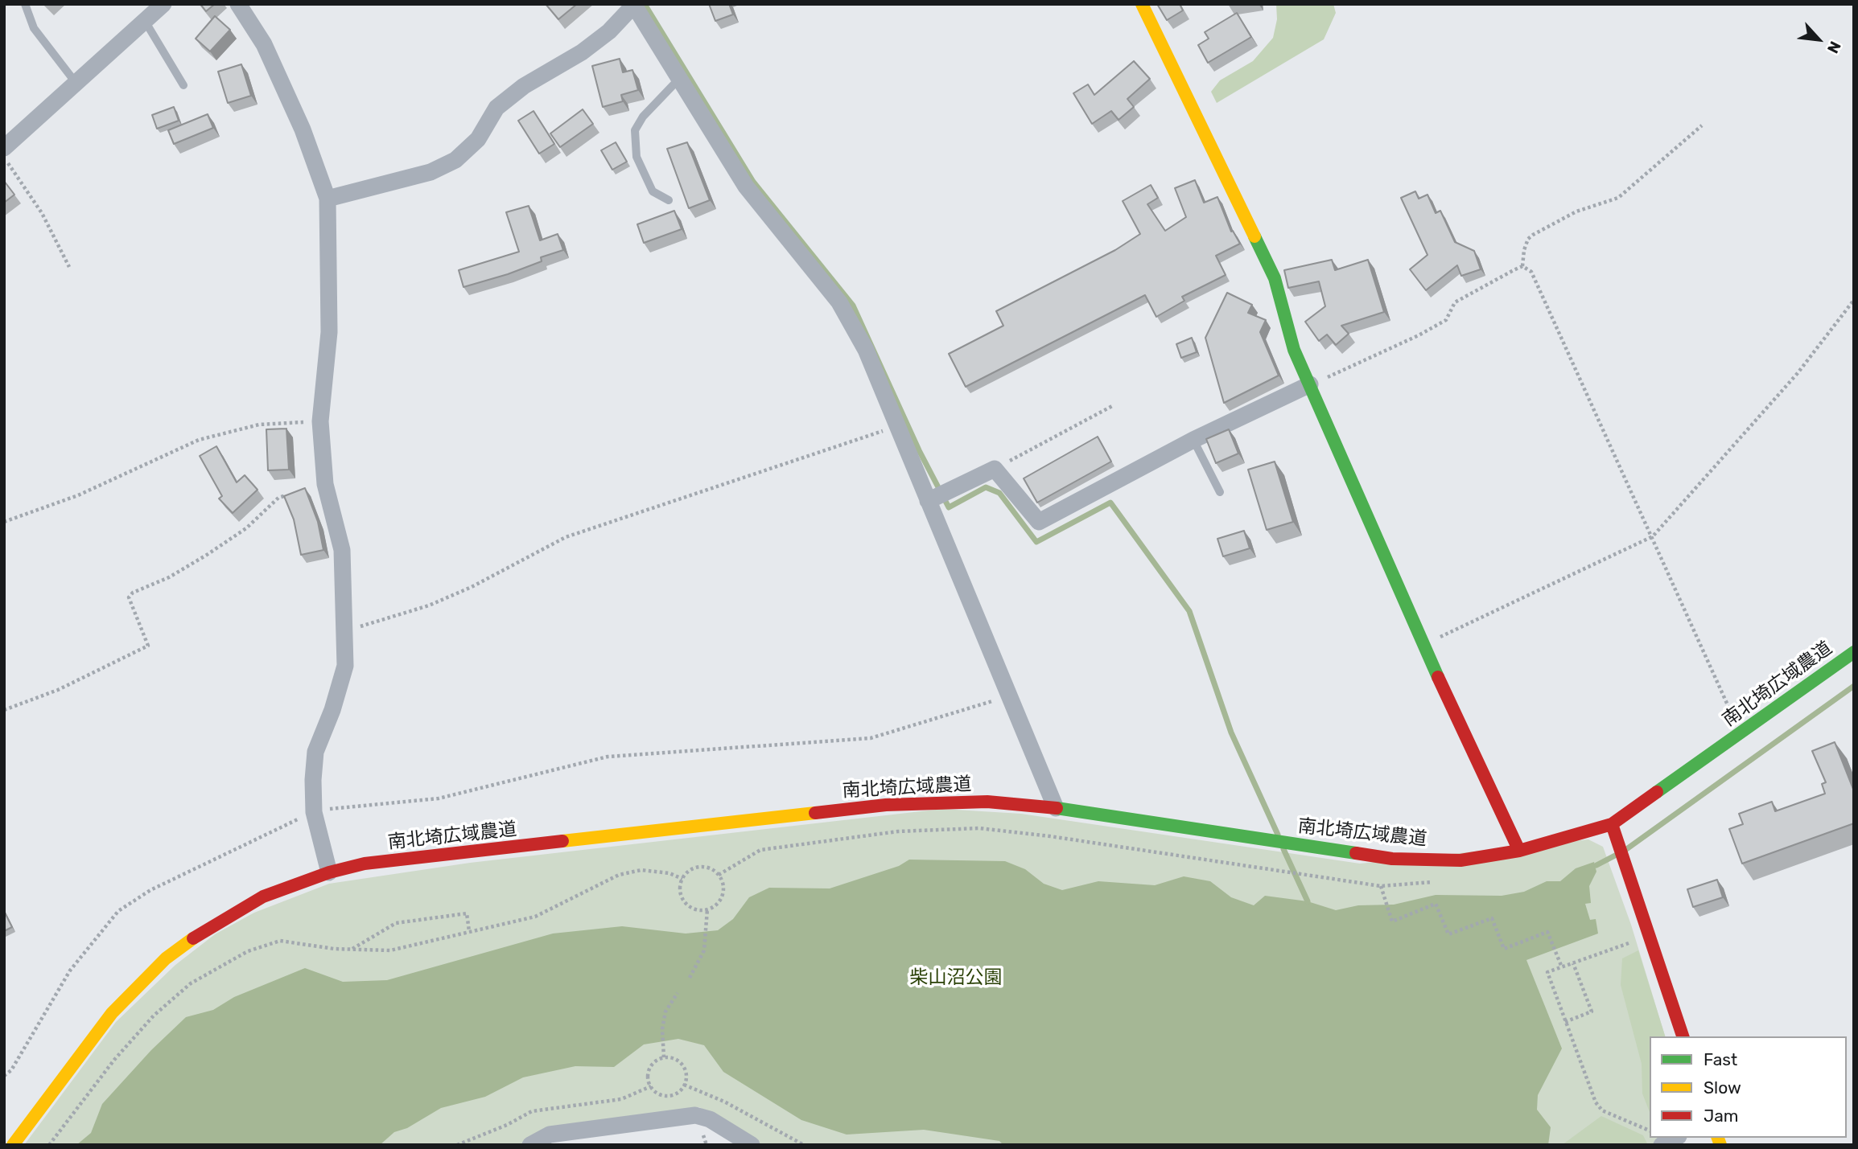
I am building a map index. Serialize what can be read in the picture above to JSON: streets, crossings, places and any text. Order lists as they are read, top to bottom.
{
  "streets": {
    "street": ["南北埼広域農道"]
  },
  "parks": ["柴山沼公園"],
  "legend": ["Fast", "Slow", "Jam"],
  "north": "bottom right"
}
